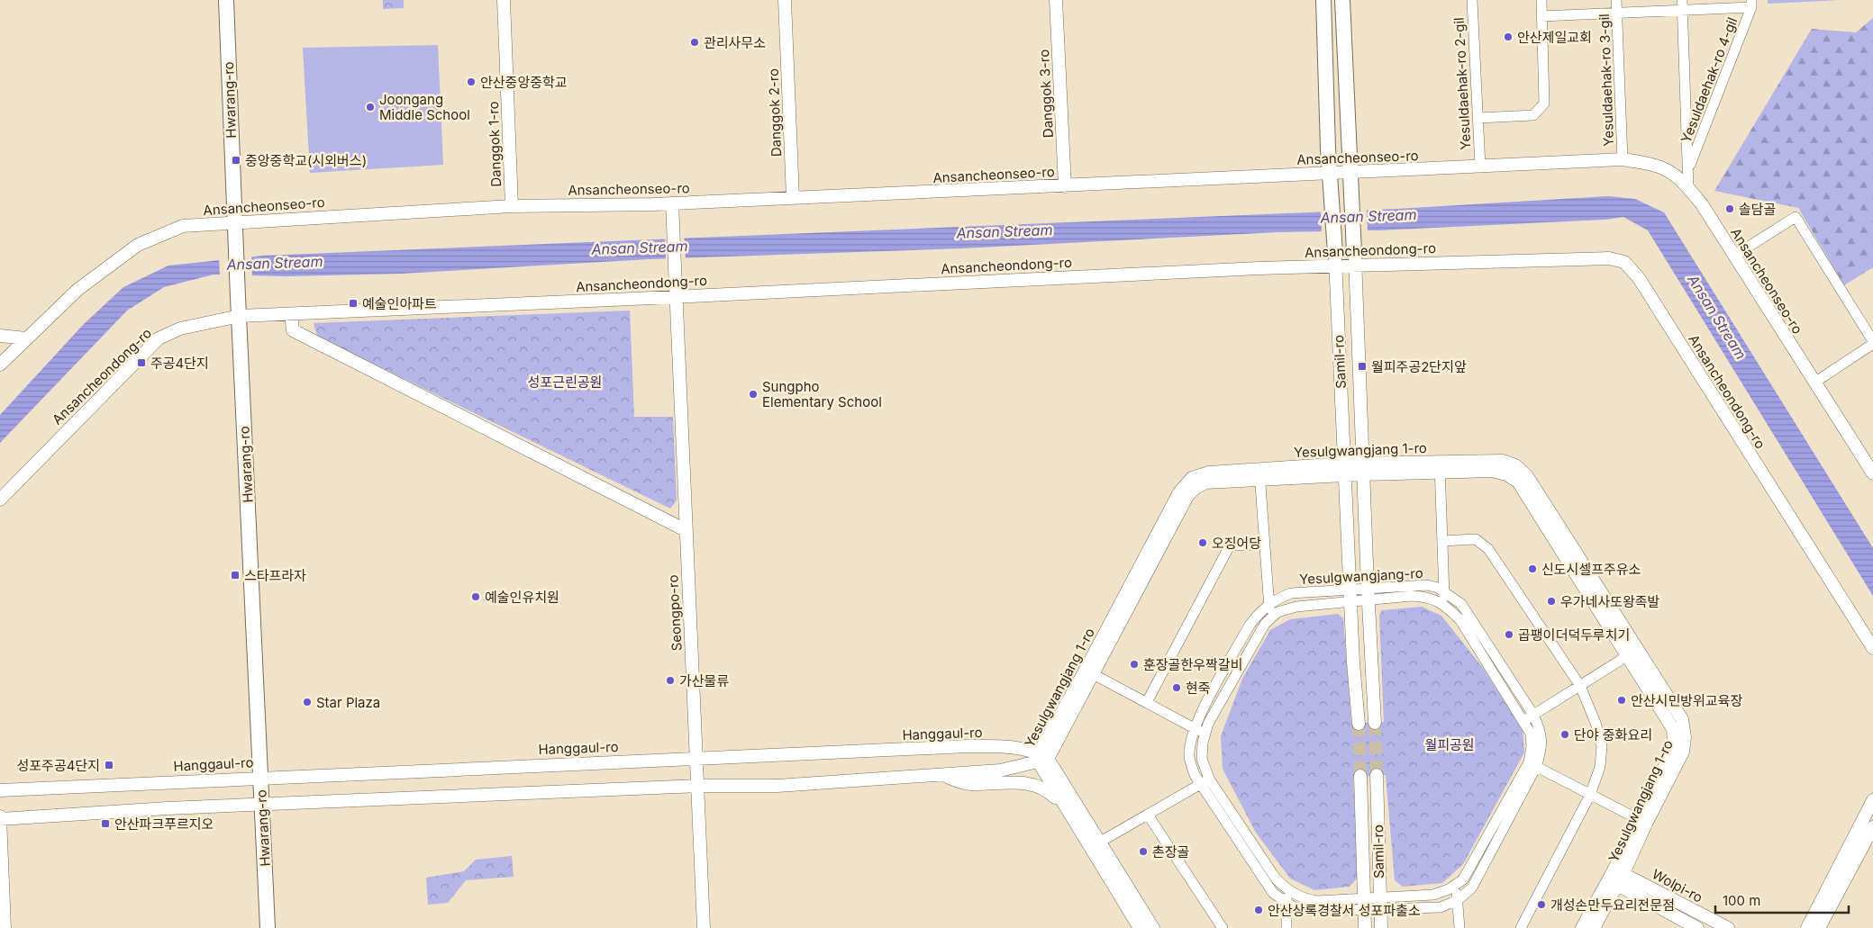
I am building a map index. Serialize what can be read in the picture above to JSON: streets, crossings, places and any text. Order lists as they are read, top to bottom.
{
  "streets": {
    "main road": ["Hwarang-ro", "Samil-ro"],
    "street": [
      "Yesuldaehak-ro 3-gil",
      "Yesuldaehak-ro 4-gil",
      "Yesuldaehak-ro 2-gil",
      "Danggok 3-ro",
      "Danggok 2-ro",
      "Danggok 1-ro",
      "Ansancheonseo-ro",
      "Ansancheondong-ro",
      "Yesulgwangjang 1-ro",
      "Yesulgwangjang-ro",
      "Seongpo-ro",
      "Hanggaul-ro",
      "Wolpi-ro"
    ]
  },
  "crossings": [
    ["Yesuldaehak-ro 3-gil", "Ansancheonseo-ro"],
    ["Yesuldaehak-ro 4-gil", "Ansancheonseo-ro"],
    ["Yesuldaehak-ro 2-gil", "Ansancheonseo-ro"],
    ["Danggok 3-ro", "Ansancheonseo-ro"],
    ["Hwarang-ro", "Ansancheonseo-ro"],
    ["Hwarang-ro", "Ansancheondong-ro"],
    ["Hwarang-ro", "Hanggaul-ro"],
    ["Danggok 2-ro", "Ansancheonseo-ro"],
    ["Danggok 1-ro", "Ansancheonseo-ro"],
    ["Ansancheonseo-ro", "Samil-ro"],
    ["Ansancheonseo-ro", "Seongpo-ro"],
    ["Ansancheondong-ro", "Samil-ro"],
    ["Ansancheondong-ro", "Seongpo-ro"],
    ["Samil-ro", "Yesulgwangjang 1-ro"],
    ["Samil-ro", "Yesulgwangjang-ro"],
    ["Yesulgwangjang 1-ro", "Hanggaul-ro"],
    ["Yesulgwangjang 1-ro", "Wolpi-ro"],
    ["Seongpo-ro", "Hanggaul-ro"]
  ],
  "water": ["Ansan Stream"],
  "parks": ["성포근린공원", "월피공원"],
  "places": {
    "other": [
      "안산제일교회",
      "관리사무소",
      "안산중앙중학교",
      "Joongang Middle School",
      "솔담골",
      "Sungpho Elementary School",
      "오징어당",
      "신도시셀프주유소",
      "예술인유치원",
      "우가네사또왕족발",
      "곱팽이더덕두루치기",
      "훈장골한우짝갈비",
      "가산물류",
      "현죽",
      "안산시민방위교육장",
      "Star Plaza",
      "단야 중화요리",
      "촌장골",
      "개성손만두요리전문점",
      "안산상록경찰서 성포파출소"
    ],
    "transit": [
      "중앙중학교(시외버스)",
      "예술인아파트",
      "주공4단지",
      "월피주공2단지앞",
      "스타프라자",
      "성포주공4단지",
      "안산파크푸르지오"
    ]
  },
  "scale_bar": "100 m"
}
